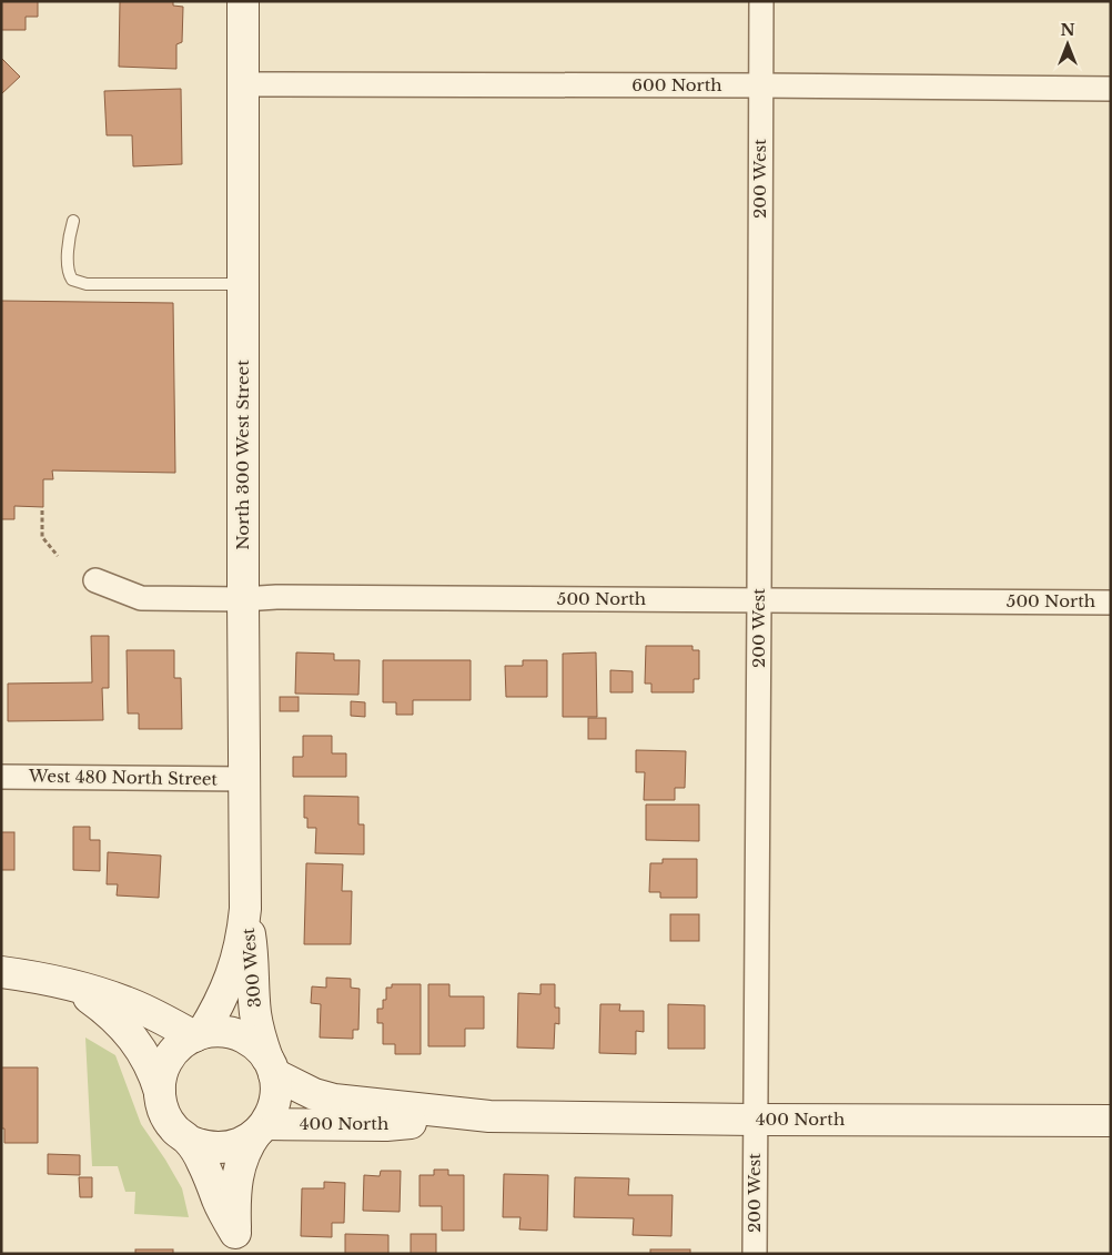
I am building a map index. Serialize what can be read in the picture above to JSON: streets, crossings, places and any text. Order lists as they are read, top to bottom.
{
  "streets": {
    "main road": ["North 300 West Street", "300 West", "400 North"],
    "street": [
      "600 North",
      "200 West",
      "500 North",
      "West 480 North Street"
    ]
  },
  "crossings": [
    ["600 North", "200 West"],
    ["600 North", "North 300 West Street"],
    ["200 West", "500 North"],
    ["200 West", "400 North"],
    ["North 300 West Street", "500 North"],
    ["North 300 West Street", "West 480 North Street"],
    ["North 300 West Street", "300 West"],
    ["300 West", "400 North"]
  ],
  "north": "top"
}
